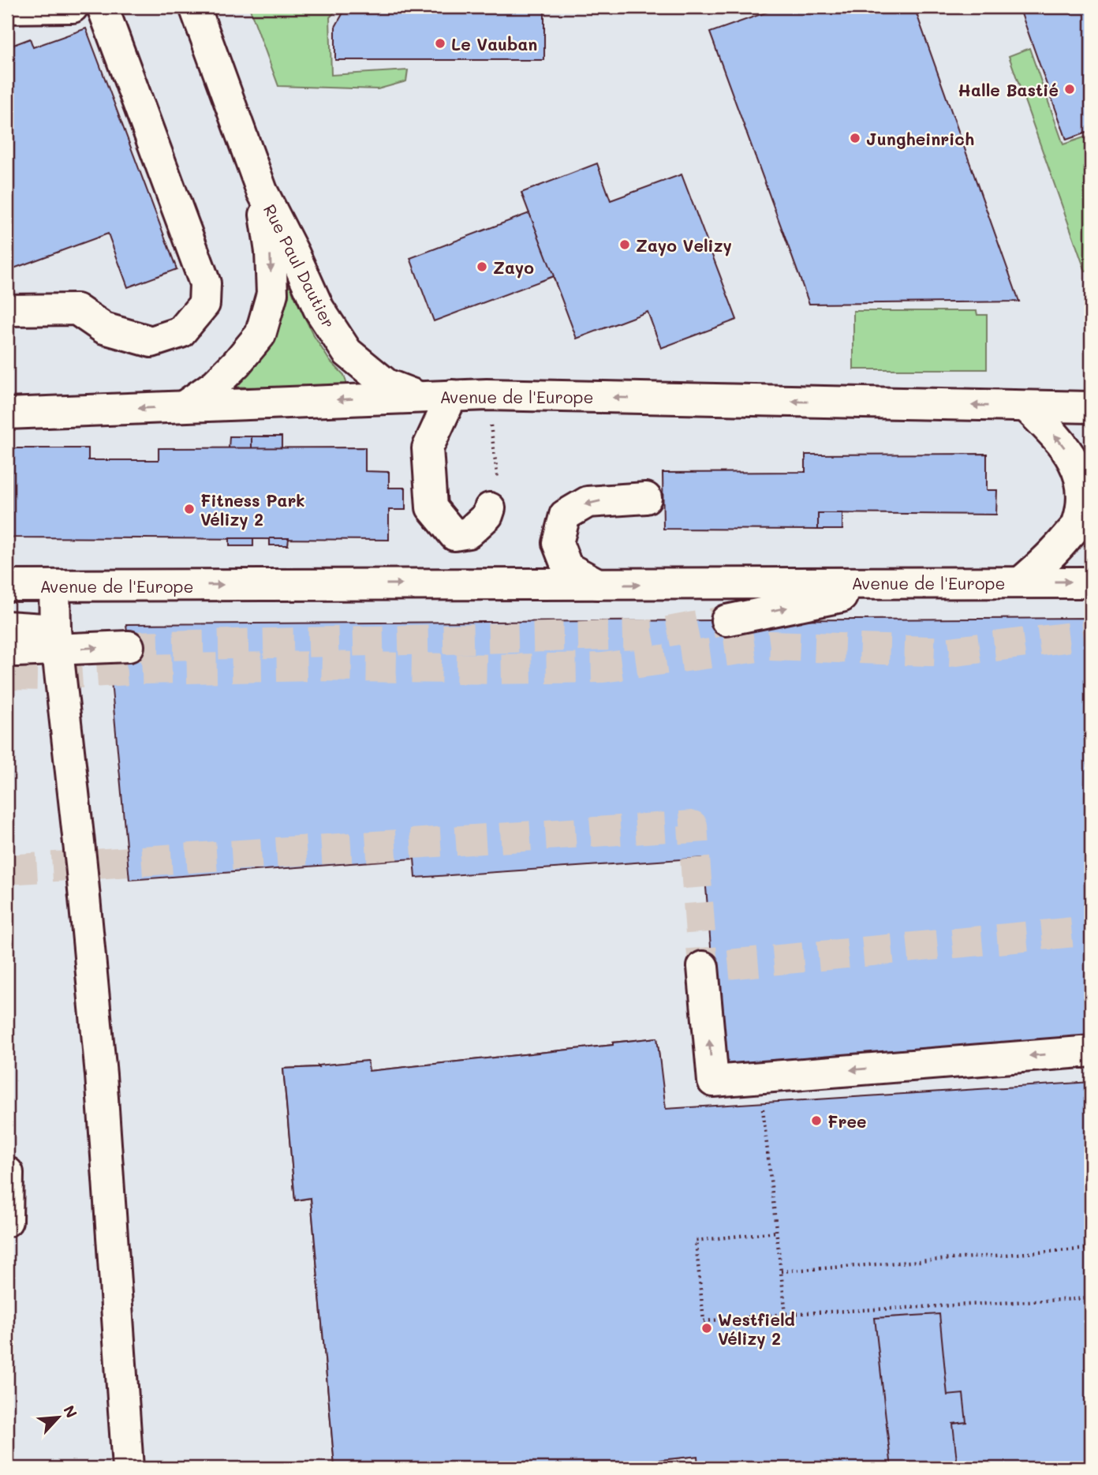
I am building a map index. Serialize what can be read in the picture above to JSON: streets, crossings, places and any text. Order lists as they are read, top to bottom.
{
  "streets": {
    "street": ["Rue Paul Dautier", "Avenue de l'Europe"]
  },
  "crossings": [
    ["Rue Paul Dautier", "Avenue de l'Europe"]
  ],
  "places": [
    "Le Vauban",
    "Halle Bastié",
    "Jungheinrich",
    "Zayo Velizy",
    "Zayo",
    "Fitness Park Vélizy 2",
    "Free",
    "Westfield Vélizy 2"
  ],
  "north": "top right"
}
